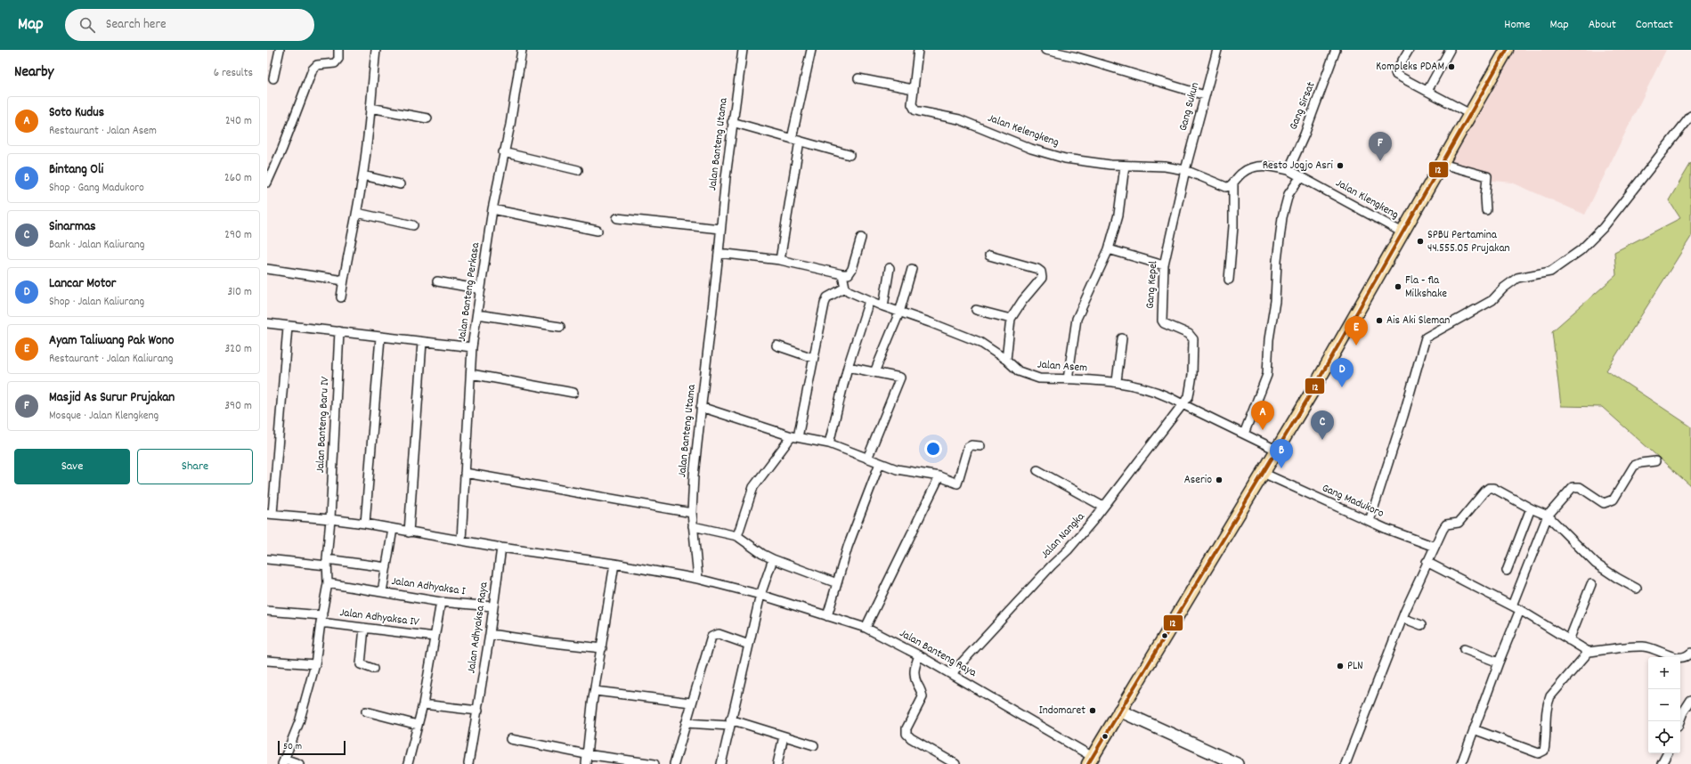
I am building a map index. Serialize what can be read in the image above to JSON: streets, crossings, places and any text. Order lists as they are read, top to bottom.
{
  "streets": {
    "street": [
      "Gang Sirsat",
      "Gang Sukun",
      "Jalan Kelengkeng",
      "Jalan Banteng Utama",
      "Jalan Klengkeng",
      "Gang Kepel",
      "Jalan Banteng Perkasa",
      "Jalan Asem",
      "Jalan Banteng Baru IV",
      "Gang Madukoro",
      "Jalan Nangka",
      "Jalan Adhyaksa I",
      "Jalan Adhyaksa IV",
      "Jalan Adhyaksa Raya",
      "Jalan Banteng Raya"
    ]
  },
  "crossings": [
    ["Gang Sirsat", "Jalan Klengkeng"],
    ["Gang Sukun", "Jalan Kelengkeng"],
    ["Gang Sukun", "Gang Kepel"],
    ["Jalan Kelengkeng", "Gang Kepel"],
    ["Gang Kepel", "Jalan Asem"],
    ["Gang Kepel", "Jalan Nangka"],
    ["Jalan Asem", "Jalan Nangka"],
    ["Jalan Banteng Baru IV", "Jalan Adhyaksa I"],
    ["Jalan Banteng Baru IV", "Jalan Adhyaksa IV"],
    ["Jalan Nangka", "Jalan Banteng Raya"],
    ["Jalan Adhyaksa I", "Jalan Adhyaksa Raya"]
  ],
  "places": [
    "Kompleks PDAM",
    "Resto Jogjo Asri",
    "SPBU Pertamina 44.555.05 Prujakan",
    "Fla - fla Milkshake",
    "Ais Aki Sleman",
    "Aserio",
    "PLN",
    "Indomaret"
  ],
  "lines": ["transit line 12"],
  "scale_bar": "50 m",
  "page": {
    "header": "Map",
    "search": "Search here",
    "nav": [
      "Home",
      "Map",
      "About",
      "Contact"
    ],
    "heading": ["Nearby", "6 results"],
    "list": [
      {
        "mark": "A",
        "name": "Soto Kudus",
        "note": "Restaurant · Jalan Asem",
        "value": "240 m"
      },
      {
        "mark": "B",
        "name": "Bintang Oli",
        "note": "Shop · Gang Madukoro",
        "value": "260 m"
      },
      {
        "mark": "C",
        "name": "Sinarmas",
        "note": "Bank · Jalan Kaliurang",
        "value": "290 m"
      },
      {
        "mark": "D",
        "name": "Lancar Motor",
        "note": "Shop · Jalan Kaliurang",
        "value": "310 m"
      },
      {
        "mark": "E",
        "name": "Ayam Taliwang Pak Wono",
        "note": "Restaurant · Jalan Kaliurang",
        "value": "320 m"
      },
      {
        "mark": "F",
        "name": "Masjid As Surur Prujakan",
        "note": "Mosque · Jalan Klengkeng",
        "value": "390 m"
      }
    ],
    "pins": [
      "F",
      "E",
      "D",
      "A",
      "C",
      "B"
    ],
    "buttons": ["Save", "Share"],
    "map_buttons": ["+", "−"],
    "scale": "50 m"
  }
}
